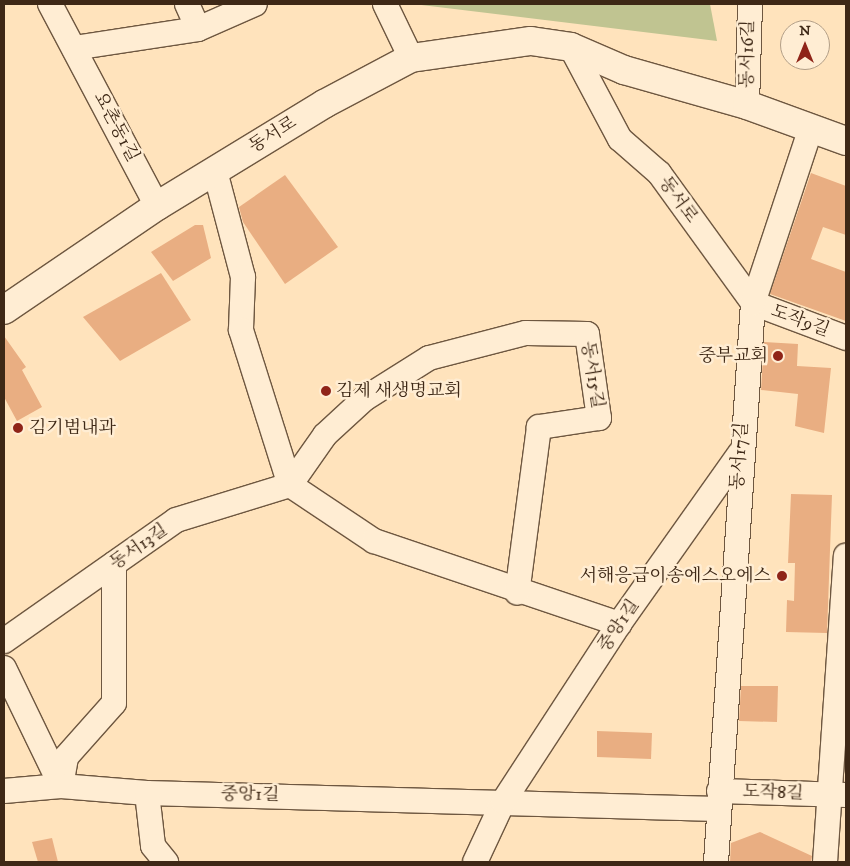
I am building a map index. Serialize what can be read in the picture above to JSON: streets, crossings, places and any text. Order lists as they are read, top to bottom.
{
  "streets": {
    "main road": ["동서로"],
    "street": [
      "동서16길",
      "요촌동1길",
      "도작9길",
      "동서15길",
      "동서17길",
      "동서13길",
      "중앙1길",
      "도작8길"
    ]
  },
  "crossings": [
    ["동서16길", "동서로"],
    ["요촌동1길", "동서로"],
    ["동서로", "도작9길"],
    ["동서로", "동서17길"],
    ["도작9길", "동서17길"],
    ["동서15길", "동서13길"],
    ["동서17길", "중앙1길"],
    ["동서17길", "도작8길"],
    ["중앙1길", "도작8길"]
  ],
  "places": [
    "중부교회",
    "김제 새생명교회",
    "김기범내과",
    "서해응급이송에스오에스"
  ],
  "north": "top"
}
